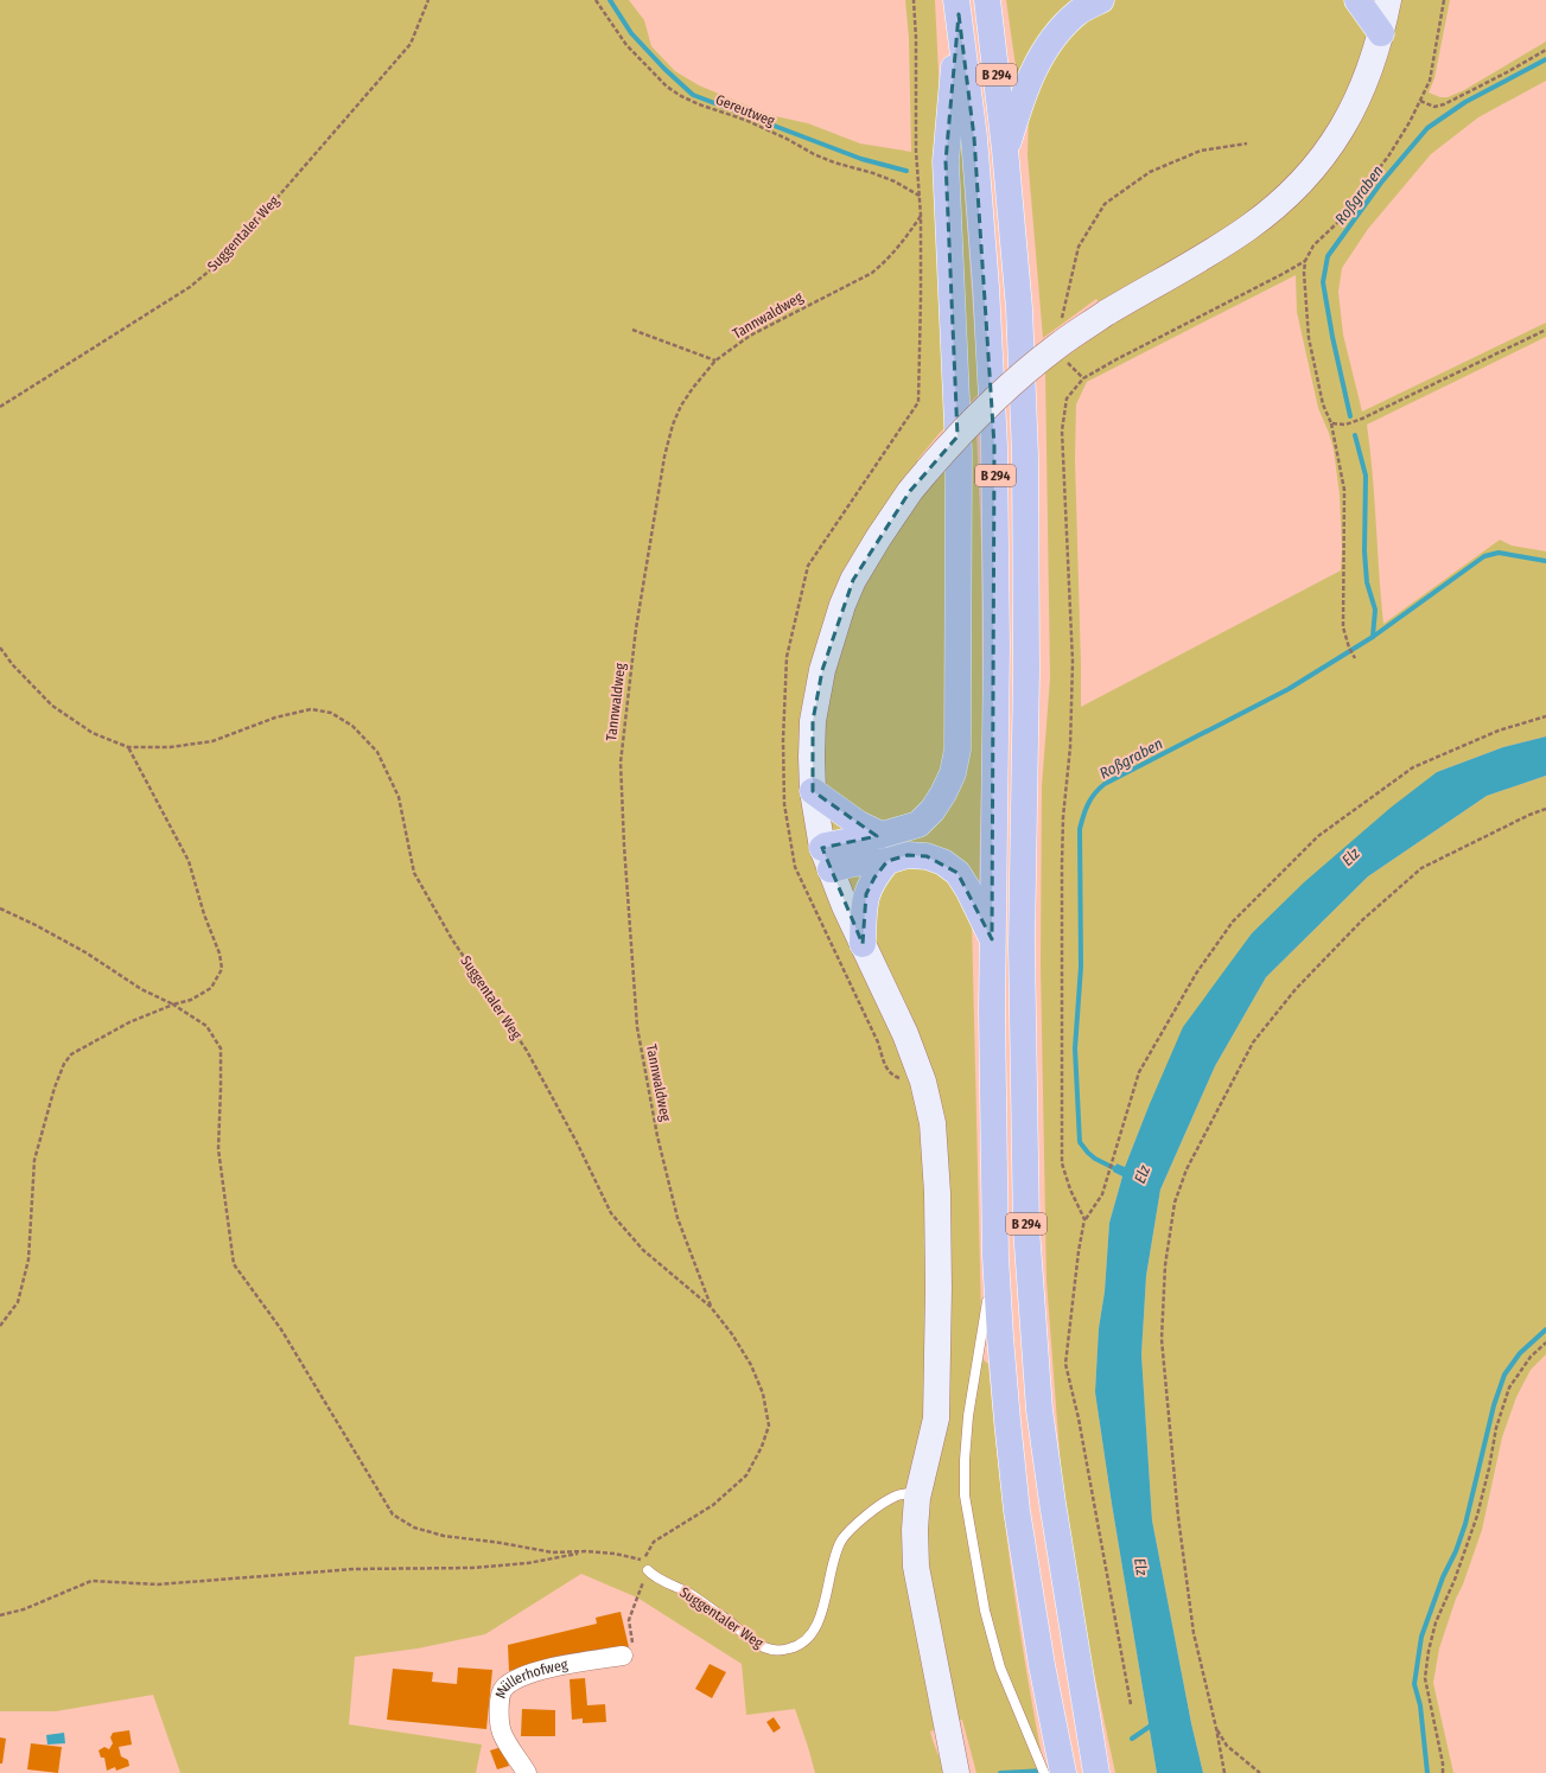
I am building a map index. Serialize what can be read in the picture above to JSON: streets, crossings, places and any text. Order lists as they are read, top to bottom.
{
  "streets": {
    "highway": ["B 294"],
    "street": ["Müllerhofweg"],
    "lane": ["Suggentaler Weg"],
    "path": ["Gereutweg", "Tannwaldweg"]
  },
  "crossings": [
    ["Gereutweg", "Tannwaldweg"],
    ["Suggentaler Weg", "Tannwaldweg"]
  ],
  "water": ["Roßgraben", "Elz"]
}
